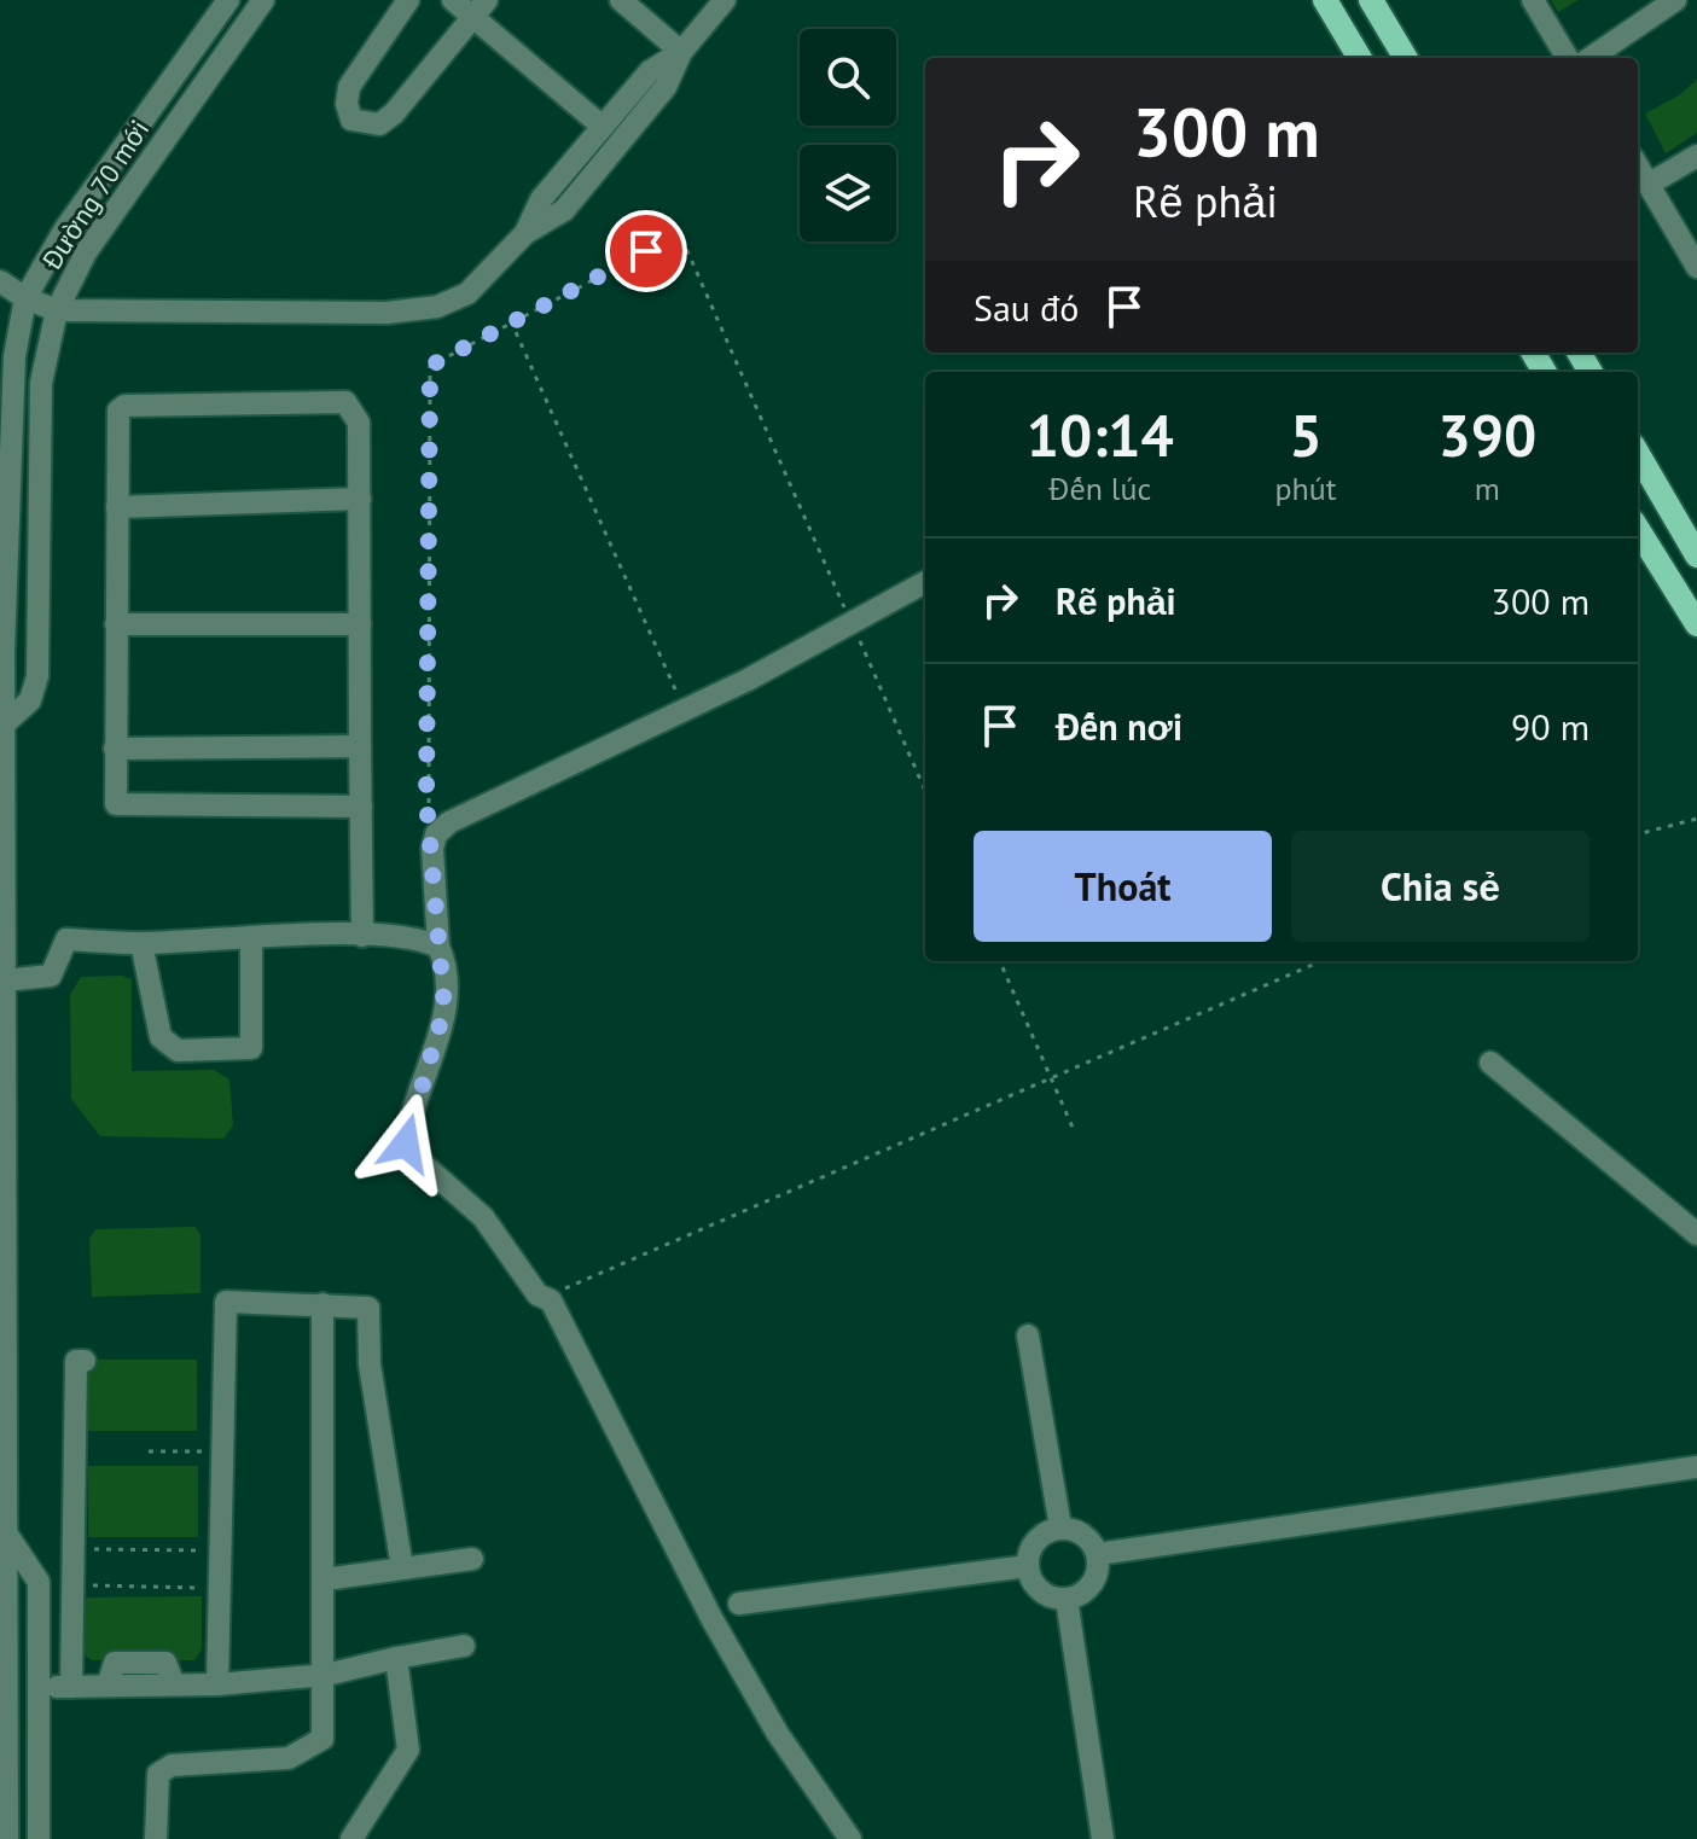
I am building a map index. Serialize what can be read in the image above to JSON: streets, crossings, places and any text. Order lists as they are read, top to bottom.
{
  "streets": {
    "street": ["Đường 70 mới"]
  },
  "page": {
    "turn": ["300 m", "Rẽ phải"],
    "then": "Sau đó",
    "eta": [
      "10:14",
      "Đến lúc",
      "5",
      "phút",
      "390",
      "m"
    ],
    "list": [
      {
        "name": "Rẽ phải",
        "value": "300 m"
      },
      {
        "name": "Đến nơi",
        "value": "90 m"
      }
    ],
    "buttons": ["Thoát", "Chia sẻ"]
  }
}
